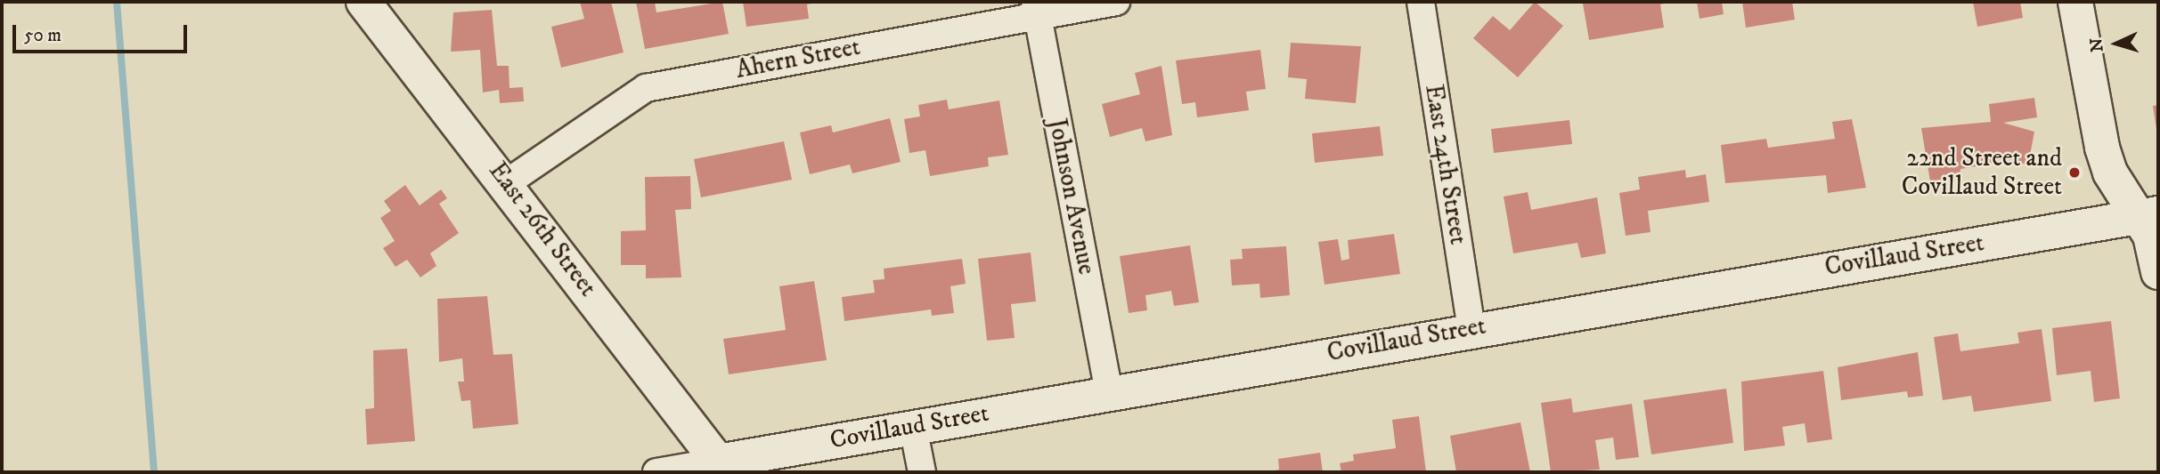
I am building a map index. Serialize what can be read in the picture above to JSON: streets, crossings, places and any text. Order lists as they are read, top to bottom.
{
  "streets": {
    "street": [
      "Ahern Street",
      "East 24th Street",
      "Johnson Avenue",
      "East 26th Street",
      "Covillaud Street"
    ]
  },
  "crossings": [
    ["Ahern Street", "Johnson Avenue"],
    ["Ahern Street", "East 26th Street"],
    ["East 24th Street", "Covillaud Street"],
    ["Johnson Avenue", "Covillaud Street"],
    ["East 26th Street", "Covillaud Street"]
  ],
  "places": ["22nd Street and Covillaud Street"],
  "scale_bar": "50 m",
  "north": "left"
}
